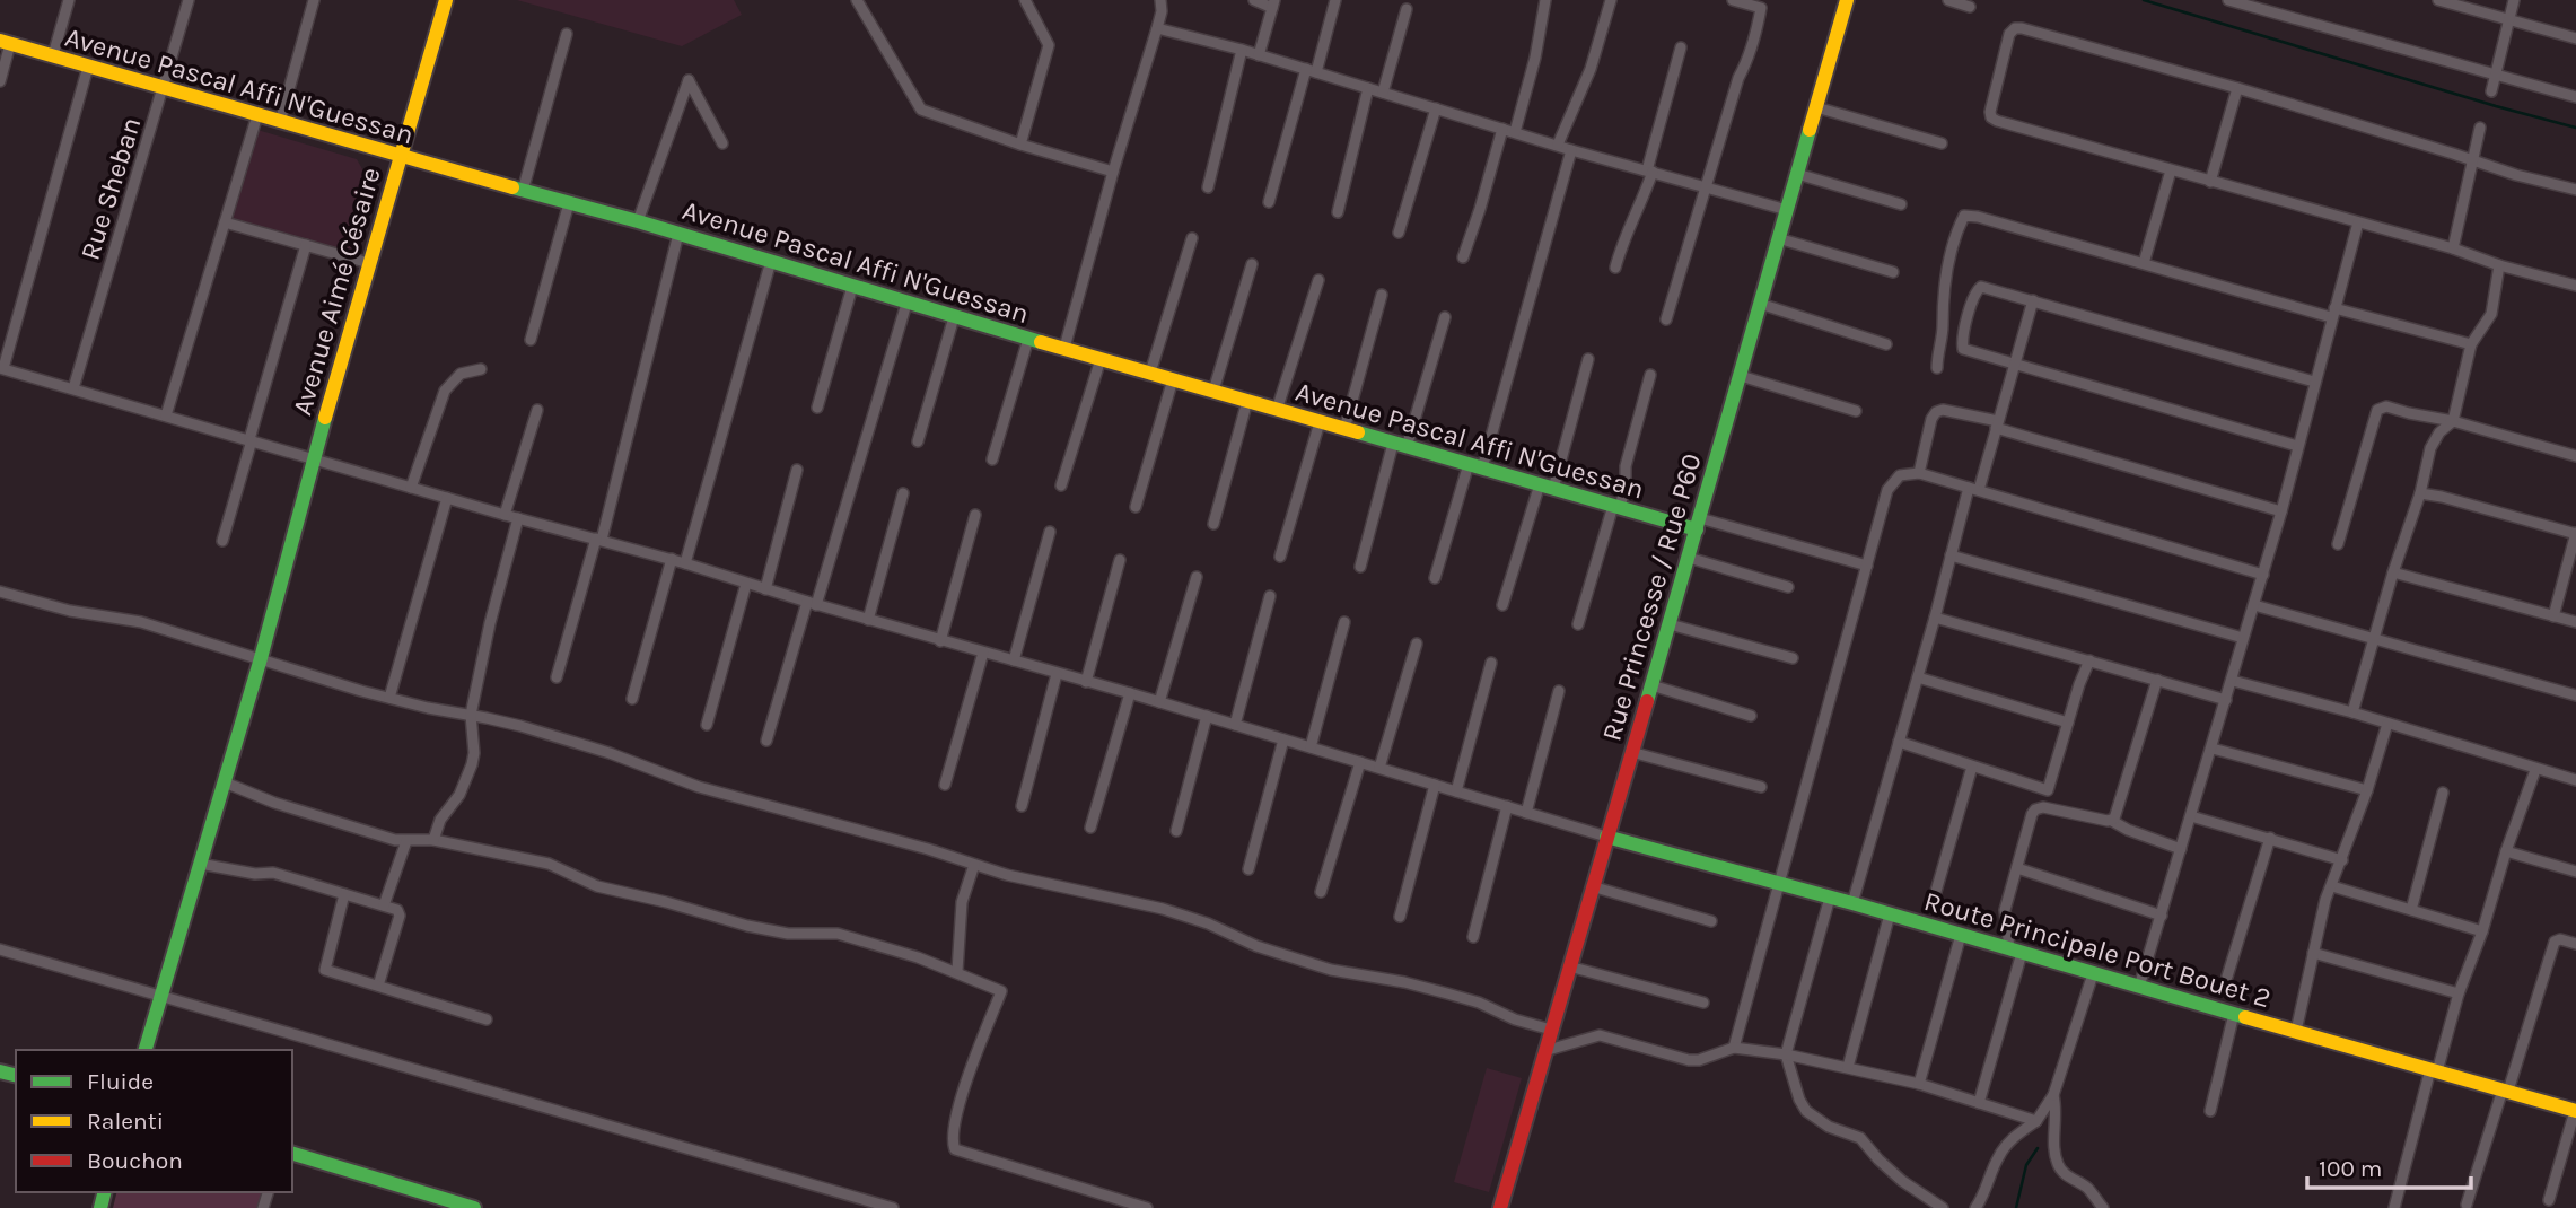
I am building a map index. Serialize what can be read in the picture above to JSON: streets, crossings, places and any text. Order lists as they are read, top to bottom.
{
  "streets": {
    "street": [
      "Avenue Pascal Affi N'Guessan",
      "Rue Sheban",
      "Avenue Aimé Césaire",
      "Rue Princesse / Rue P60",
      "Route Principale Port Bouet 2"
    ]
  },
  "crossings": [
    ["Avenue Pascal Affi N'Guessan", "Rue Sheban"],
    ["Avenue Pascal Affi N'Guessan", "Avenue Aimé Césaire"],
    ["Avenue Pascal Affi N'Guessan", "Rue Princesse / Rue P60"],
    ["Rue Princesse / Rue P60", "Route Principale Port Bouet 2"]
  ],
  "legend": ["Fluide", "Ralenti", "Bouchon"],
  "scale_bar": "100 m"
}
